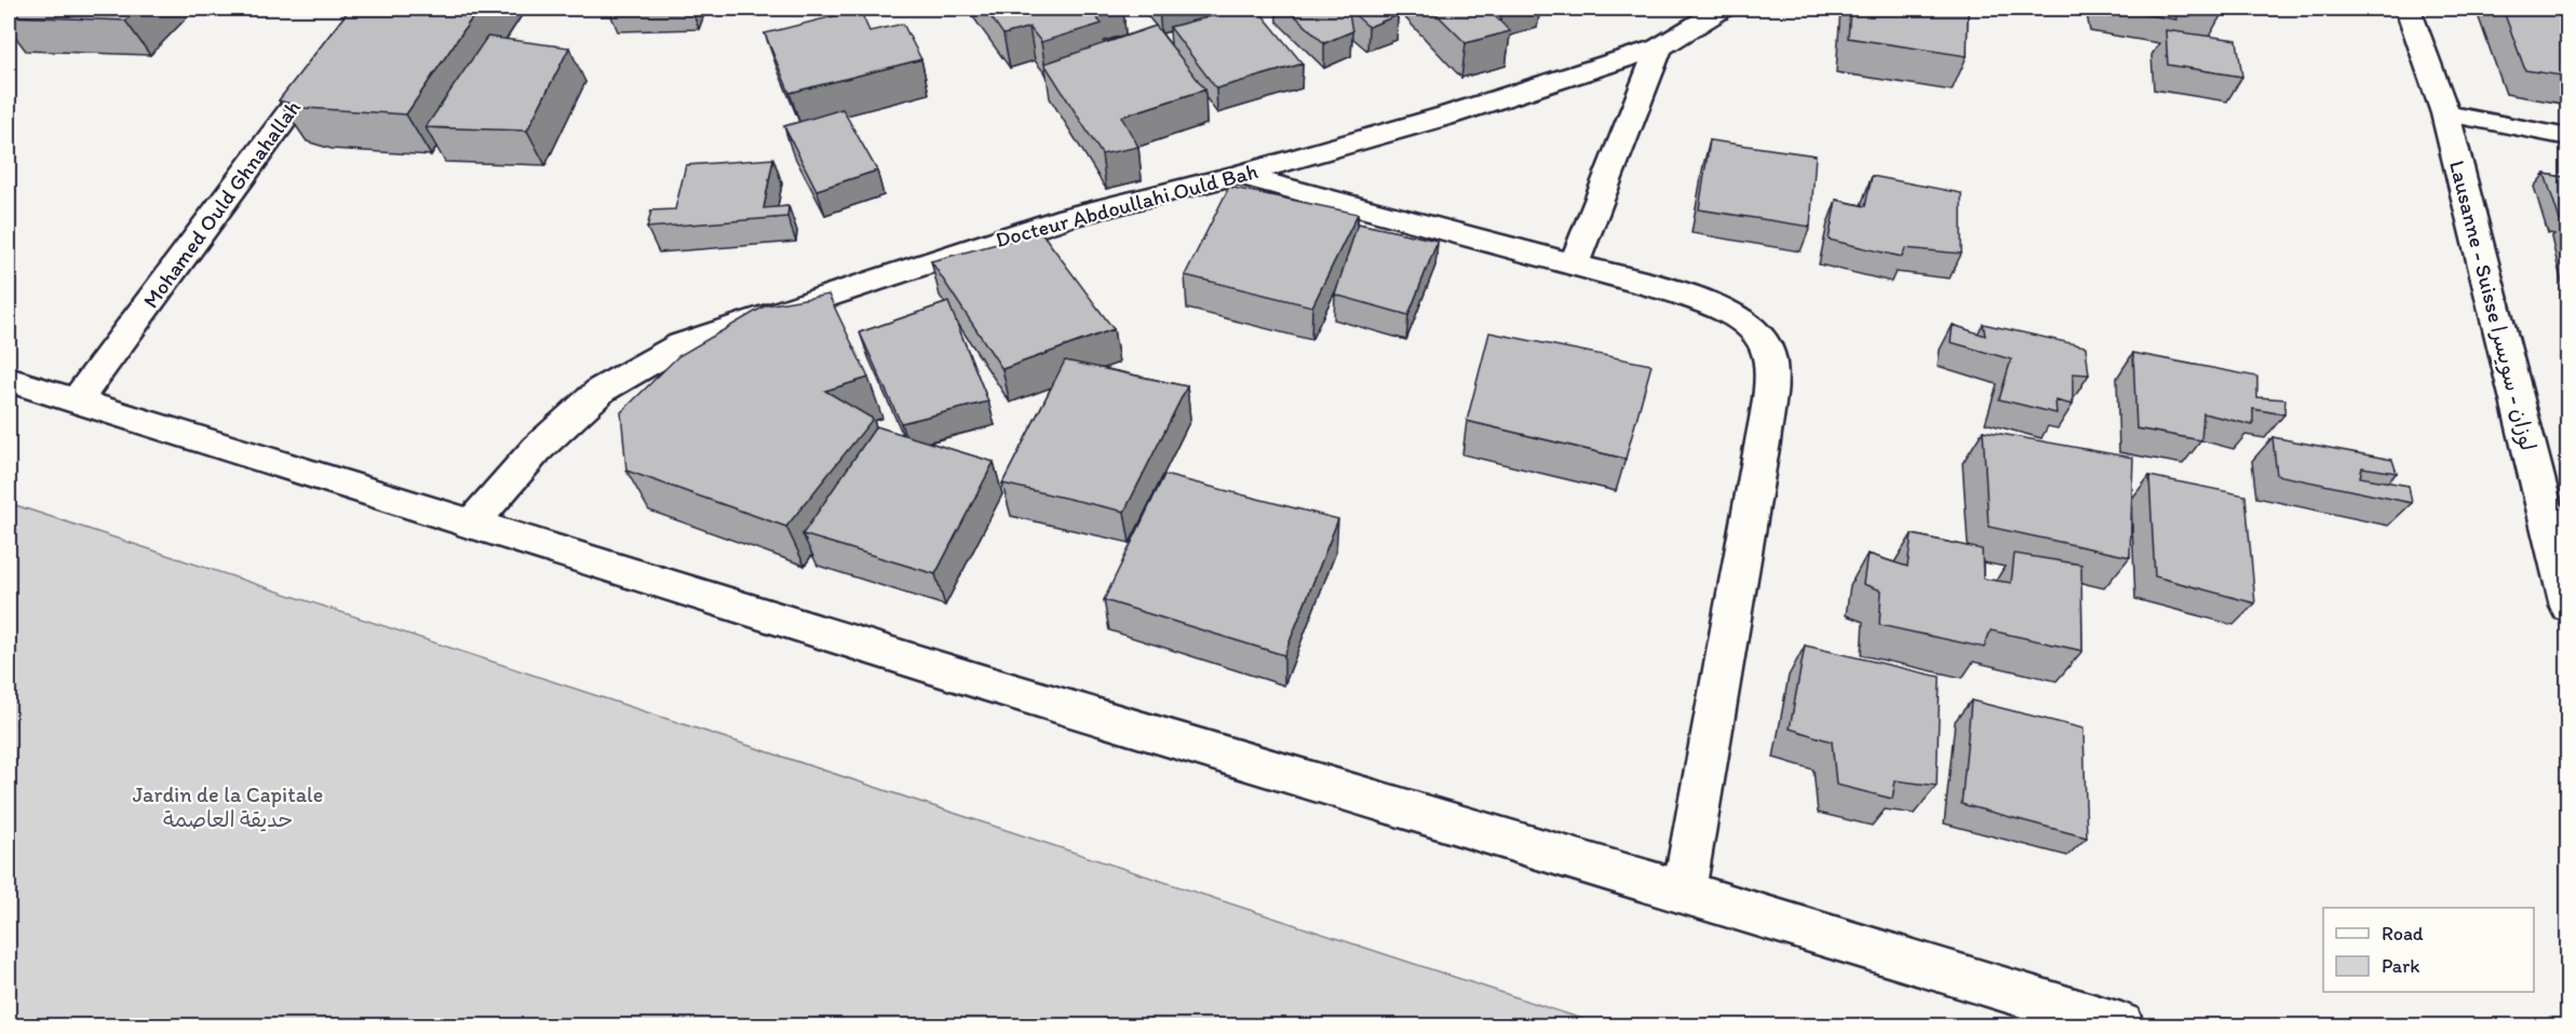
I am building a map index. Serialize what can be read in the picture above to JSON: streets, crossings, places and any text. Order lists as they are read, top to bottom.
{
  "streets": {
    "street": ["Mohamed Ould Ghnahallah", "Docteur Abdoullahi Ould Bah", "Lausanne - Suisse لوزان - سويسرا"]
  },
  "parks": ["Jardin de la Capitale حديقة العاصمة"],
  "legend": ["Road", "Park"]
}
